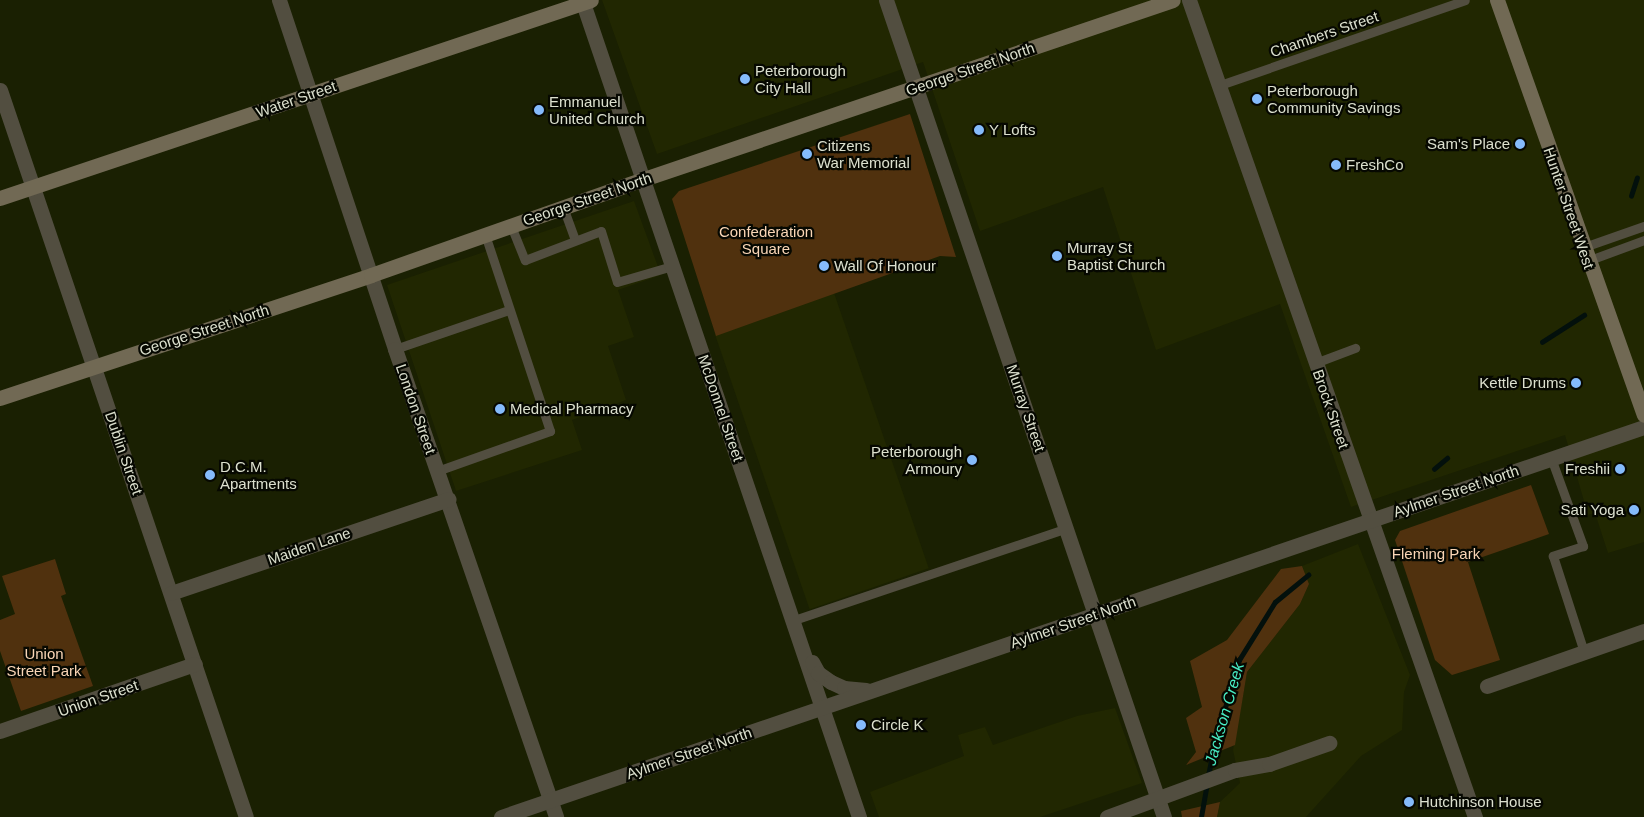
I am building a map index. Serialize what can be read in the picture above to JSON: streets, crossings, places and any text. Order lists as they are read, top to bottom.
{
  "streets": {
    "main road": ["George Street North", "Water Street", "Hunter Street West"],
    "street": [
      "McDonnel Street",
      "Murray Street",
      "London Street",
      "Brock Street",
      "Dublin Street",
      "Aylmer Street North",
      "Maiden Lane",
      "Union Street"
    ],
    "lane": ["Chambers Street"]
  },
  "crossings": [
    ["Chambers Street", "Brock Street"],
    ["George Street North", "McDonnel Street"],
    ["George Street North", "Murray Street"],
    ["George Street North", "London Street"],
    ["George Street North", "Dublin Street"],
    ["Water Street", "McDonnel Street"],
    ["Water Street", "London Street"],
    ["Water Street", "Dublin Street"],
    ["McDonnel Street", "Aylmer Street North"],
    ["Murray Street", "Aylmer Street North"],
    ["London Street", "Aylmer Street North"],
    ["London Street", "Maiden Lane"],
    ["Brock Street", "Aylmer Street North"],
    ["Dublin Street", "Maiden Lane"],
    ["Dublin Street", "Union Street"]
  ],
  "water": ["Jackson Creek"],
  "parks": ["Confederation Square", "Fleming Park", "Union Street Park"],
  "places": [
    "Peterborough City Hall",
    "Peterborough Community Savings",
    "Emmanuel United Church",
    "Y Lofts",
    "Sam's Place",
    "Citizens War Memorial",
    "FreshCo",
    "Murray St Baptist Church",
    "Wall Of Honour",
    "Kettle Drums",
    "Medical Pharmacy",
    "Peterborough Armoury",
    "Freshii",
    "D.C.M. Apartments",
    "Sati Yoga",
    "Circle K",
    "Hutchinson House"
  ]
}
